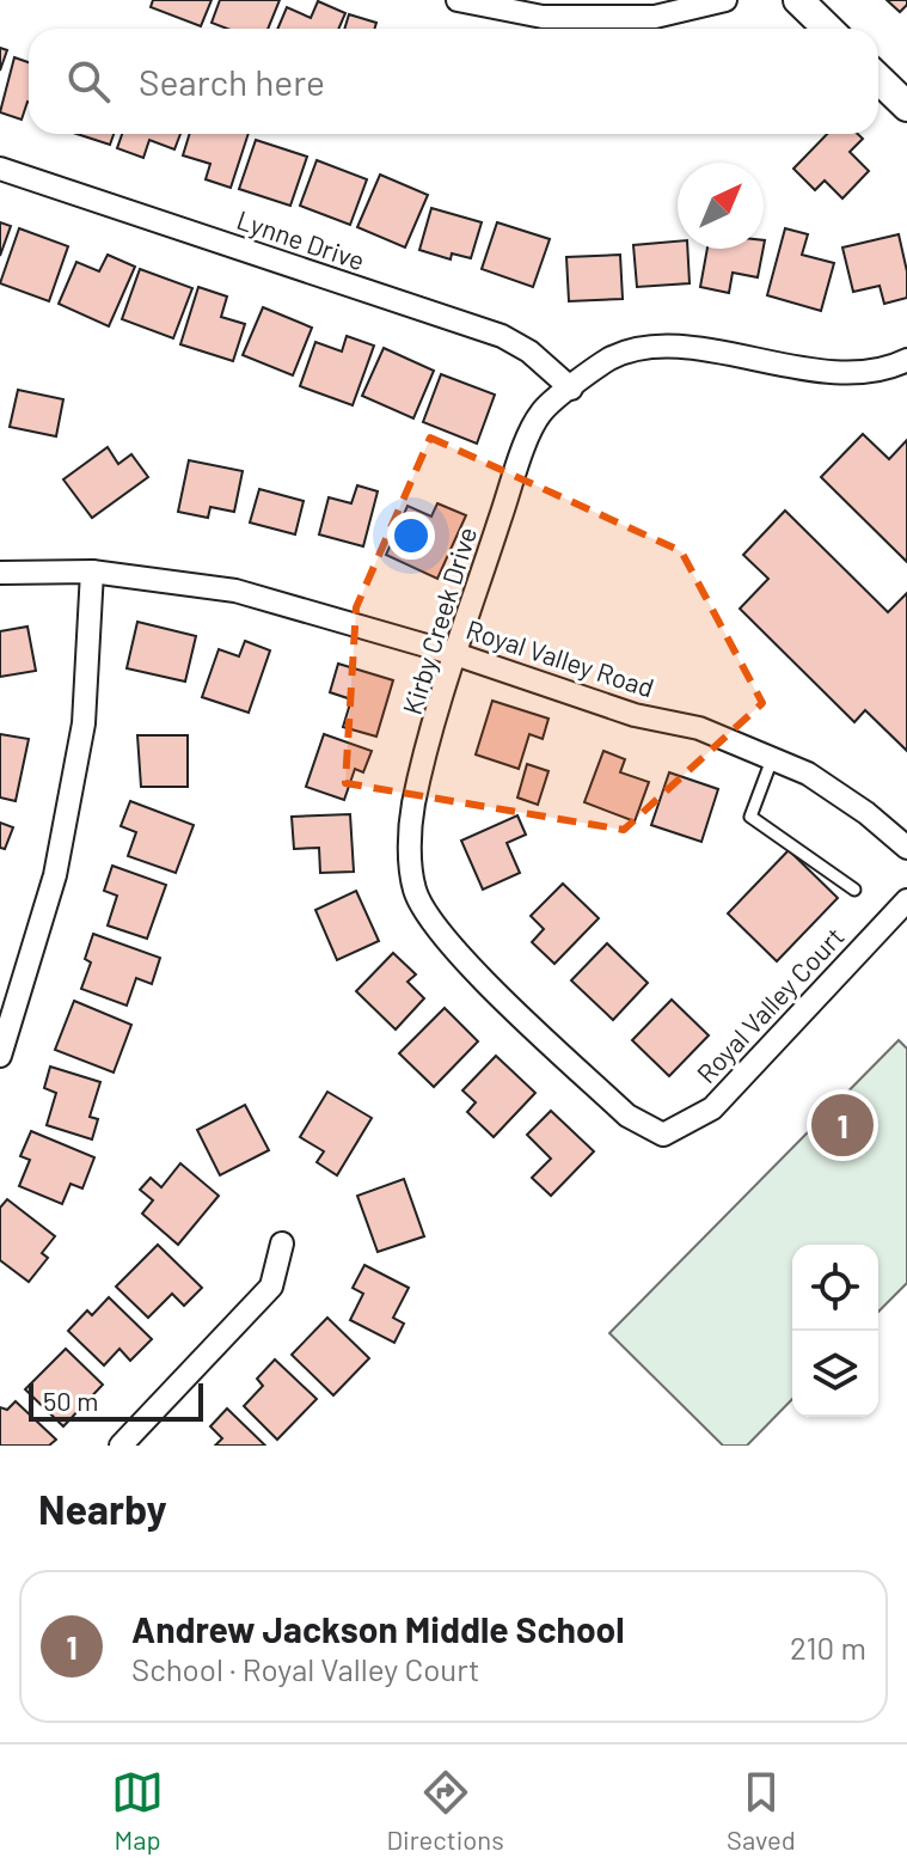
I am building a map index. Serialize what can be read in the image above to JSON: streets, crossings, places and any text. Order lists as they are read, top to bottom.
{
  "streets": {
    "street": [
      "Lynne Drive",
      "Kirby Creek Drive",
      "Royal Valley Road",
      "Royal Valley Court"
    ]
  },
  "crossings": [
    ["Lynne Drive", "Kirby Creek Drive"],
    ["Kirby Creek Drive", "Royal Valley Road"],
    ["Kirby Creek Drive", "Royal Valley Court"]
  ],
  "scale_bar": "50 m",
  "north": "top right",
  "page": {
    "search": "Search here",
    "pins": "1",
    "scale": "50 m",
    "heading": "Nearby",
    "list": [
      {
        "mark": "1",
        "name": "Andrew Jackson Middle School",
        "note": "School · Royal Valley Court",
        "value": "210 m"
      }
    ],
    "nav": ["Map", "Directions", "Saved"]
  }
}
